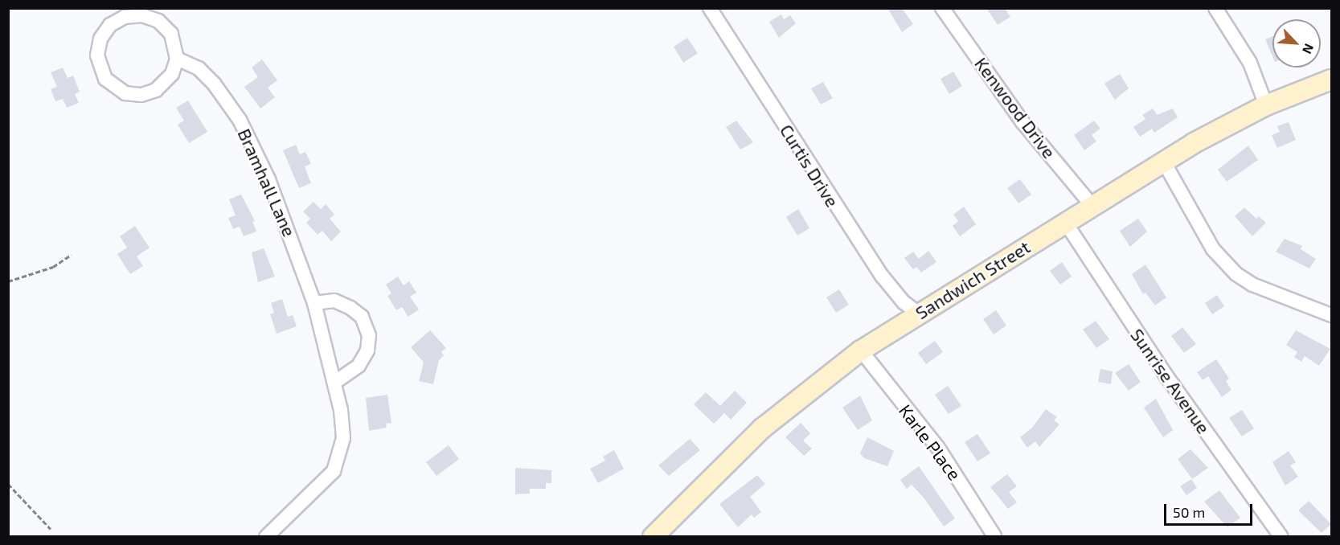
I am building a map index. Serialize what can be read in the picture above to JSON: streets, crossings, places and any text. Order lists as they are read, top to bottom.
{
  "streets": {
    "street": [
      "Kenwood Drive",
      "Curtis Drive",
      "Bramhall Lane",
      "Sandwich Street",
      "Sunrise Avenue",
      "Karle Place"
    ]
  },
  "crossings": [
    ["Kenwood Drive", "Sandwich Street"],
    ["Curtis Drive", "Sandwich Street"],
    ["Sandwich Street", "Sunrise Avenue"],
    ["Sandwich Street", "Karle Place"]
  ],
  "scale_bar": "50 m",
  "north": "bottom right"
}
